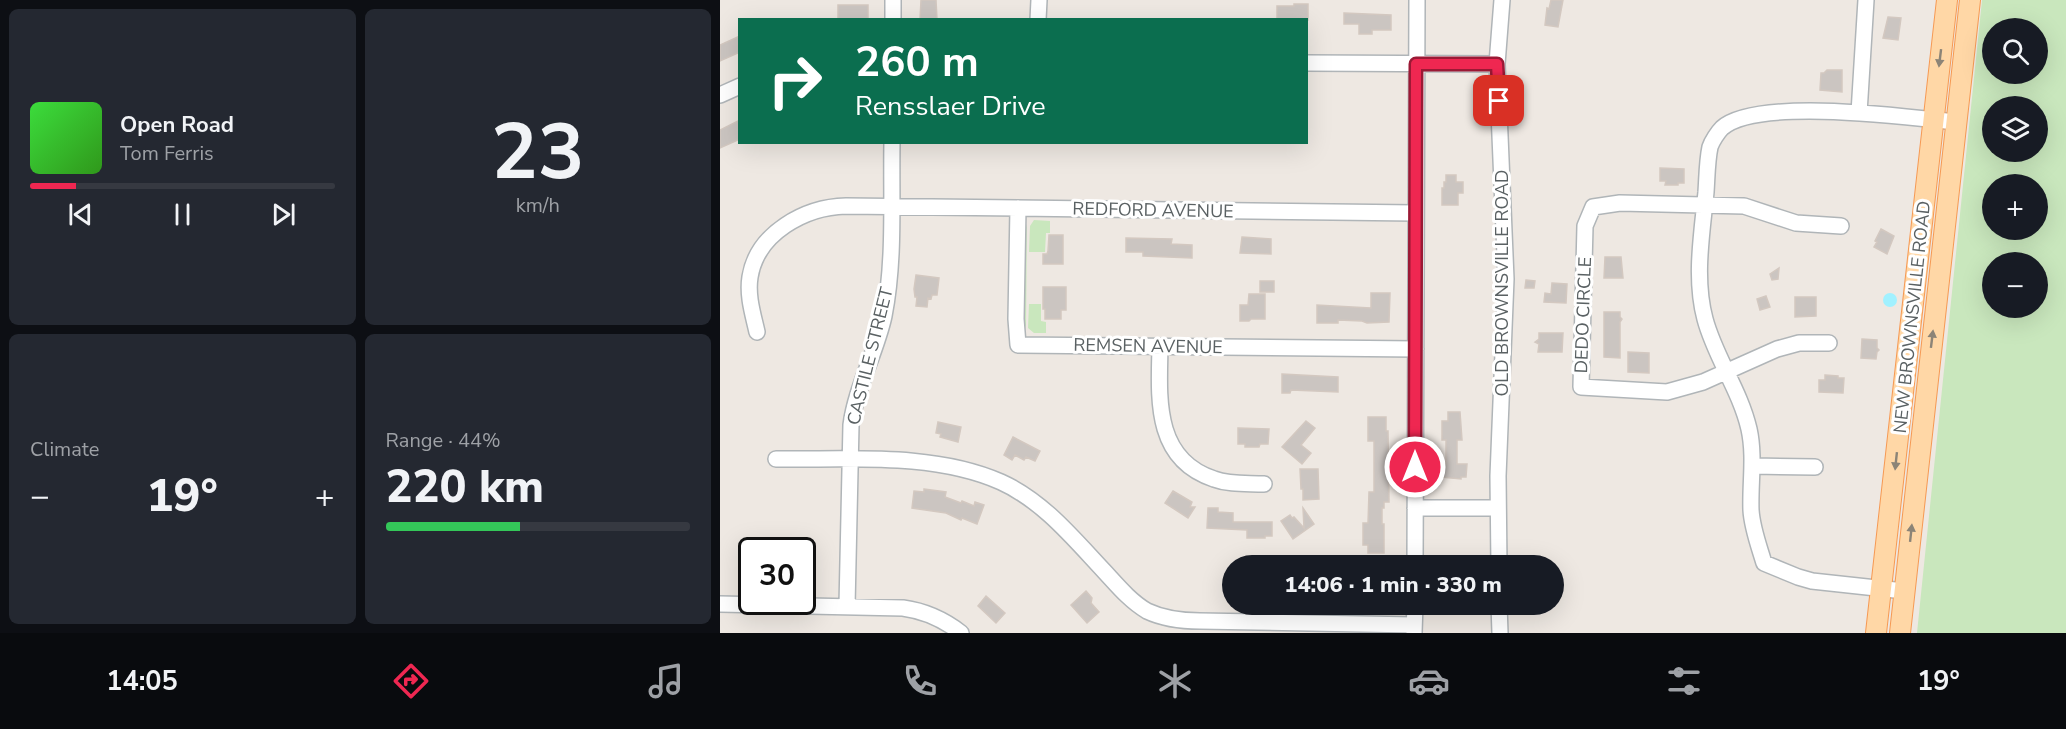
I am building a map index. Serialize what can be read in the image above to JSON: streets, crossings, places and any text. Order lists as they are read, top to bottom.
{
  "streets": {
    "main road": ["NEW BROWNSVILLE ROAD"],
    "street": [
      "REDFORD AVENUE",
      "OLD BROWNSVILLE ROAD",
      "DEDO CIRCLE",
      "REMSEN AVENUE",
      "CASTILE STREET"
    ]
  },
  "crossings": [
    ["REDFORD AVENUE", "REMSEN AVENUE"],
    ["REDFORD AVENUE", "CASTILE STREET"]
  ],
  "page": {
    "tile": [
      ["23", "km/h"],
      "Climate",
      ["Range · 44%", "220 km"]
    ],
    "map_buttons": ["+", "−"],
    "turn": ["260 m", "Rensslaer Drive"],
    "song": ["Open Road", "Tom Ferris"],
    "heat": ["−", "19°", "+"],
    "limit": "30",
    "trip": "14:06 · 1 min · 330 m",
    "tabs": ["14:05", "19°"]
  }
}
